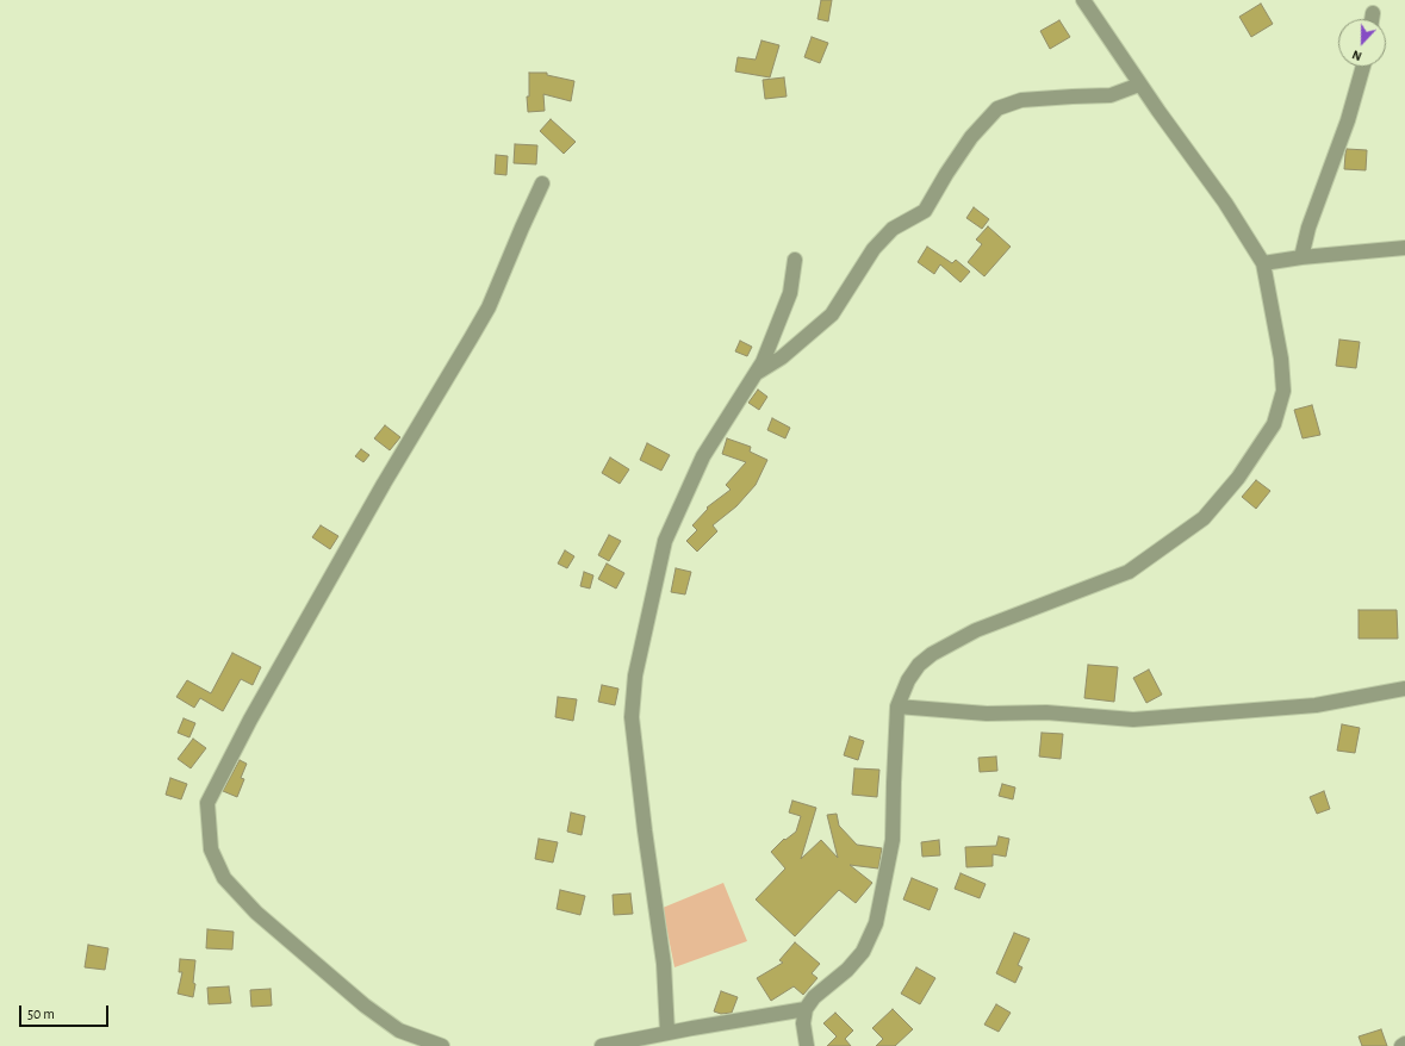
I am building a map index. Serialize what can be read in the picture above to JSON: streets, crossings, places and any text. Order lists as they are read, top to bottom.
{
  "scale_bar": "50 m",
  "north": "bottom"
}
